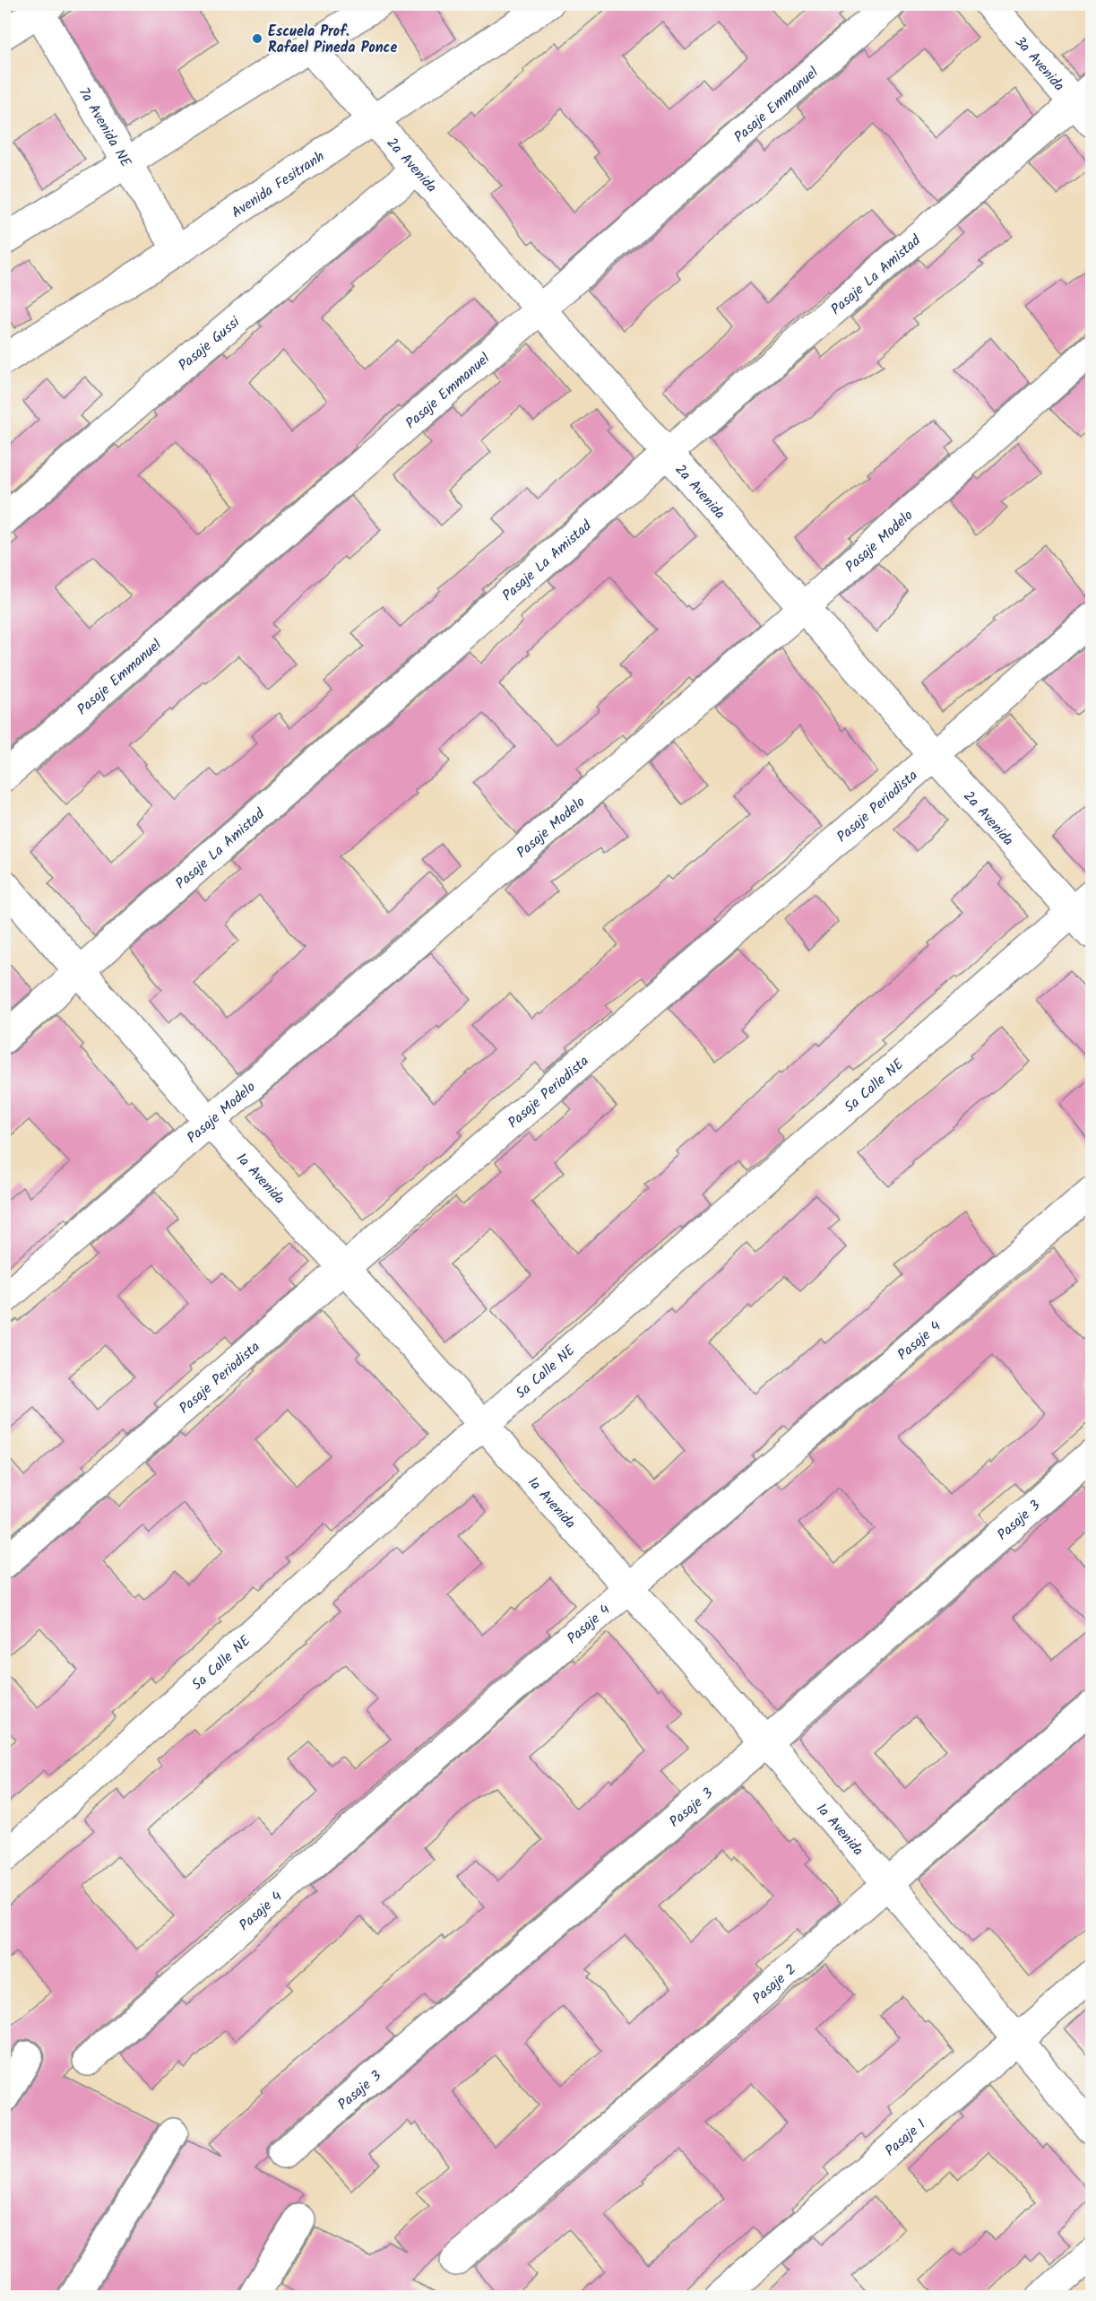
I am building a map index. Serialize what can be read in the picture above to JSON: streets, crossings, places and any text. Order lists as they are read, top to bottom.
{
  "streets": {
    "street": [
      "3a Avenida",
      "Pasaje Emmanuel",
      "7a Avenida NE",
      "2a Avenida",
      "Avenida Fesitranh",
      "Pasaje La Amistad",
      "Pasaje Gussi",
      "Pasaje Modelo",
      "Pasaje Periodista",
      "5a Calle NE",
      "1a Avenida",
      "Pasaje 4",
      "Pasaje 3",
      "Pasaje 2",
      "Pasaje 1"
    ]
  },
  "crossings": [
    ["3a Avenida", "Pasaje La Amistad"],
    ["Pasaje Emmanuel", "2a Avenida"],
    ["7a Avenida NE", "Avenida Fesitranh"],
    ["2a Avenida", "Avenida Fesitranh"],
    ["2a Avenida", "Pasaje La Amistad"],
    ["2a Avenida", "Pasaje Gussi"],
    ["2a Avenida", "Pasaje Modelo"],
    ["2a Avenida", "Pasaje Periodista"],
    ["2a Avenida", "5a Calle NE"],
    ["Pasaje La Amistad", "1a Avenida"],
    ["Pasaje Modelo", "1a Avenida"],
    ["Pasaje Periodista", "1a Avenida"],
    ["5a Calle NE", "1a Avenida"],
    ["1a Avenida", "Pasaje 4"],
    ["1a Avenida", "Pasaje 3"],
    ["1a Avenida", "Pasaje 2"],
    ["1a Avenida", "Pasaje 1"]
  ],
  "places": ["Escuela Prof. Rafael Pineda Ponce"]
}
